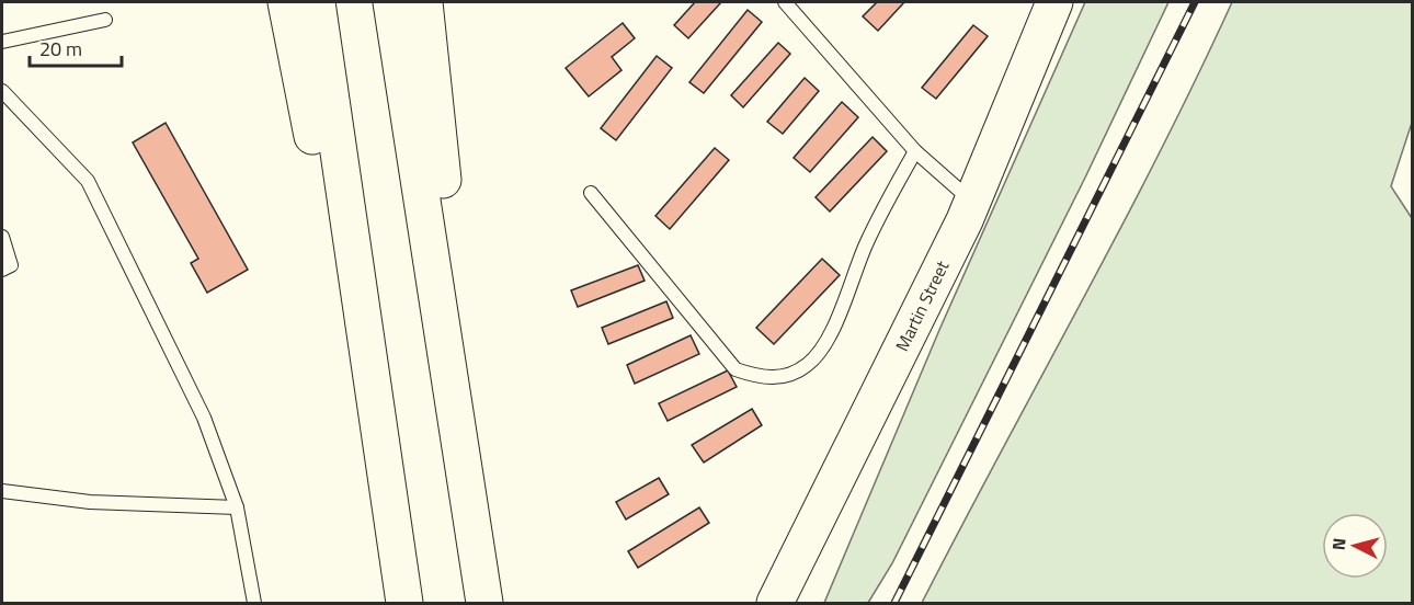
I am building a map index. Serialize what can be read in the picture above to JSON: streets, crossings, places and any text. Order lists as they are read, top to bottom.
{
  "streets": {
    "main road": ["Martin Street"]
  },
  "scale_bar": "20 m",
  "north": "left"
}
